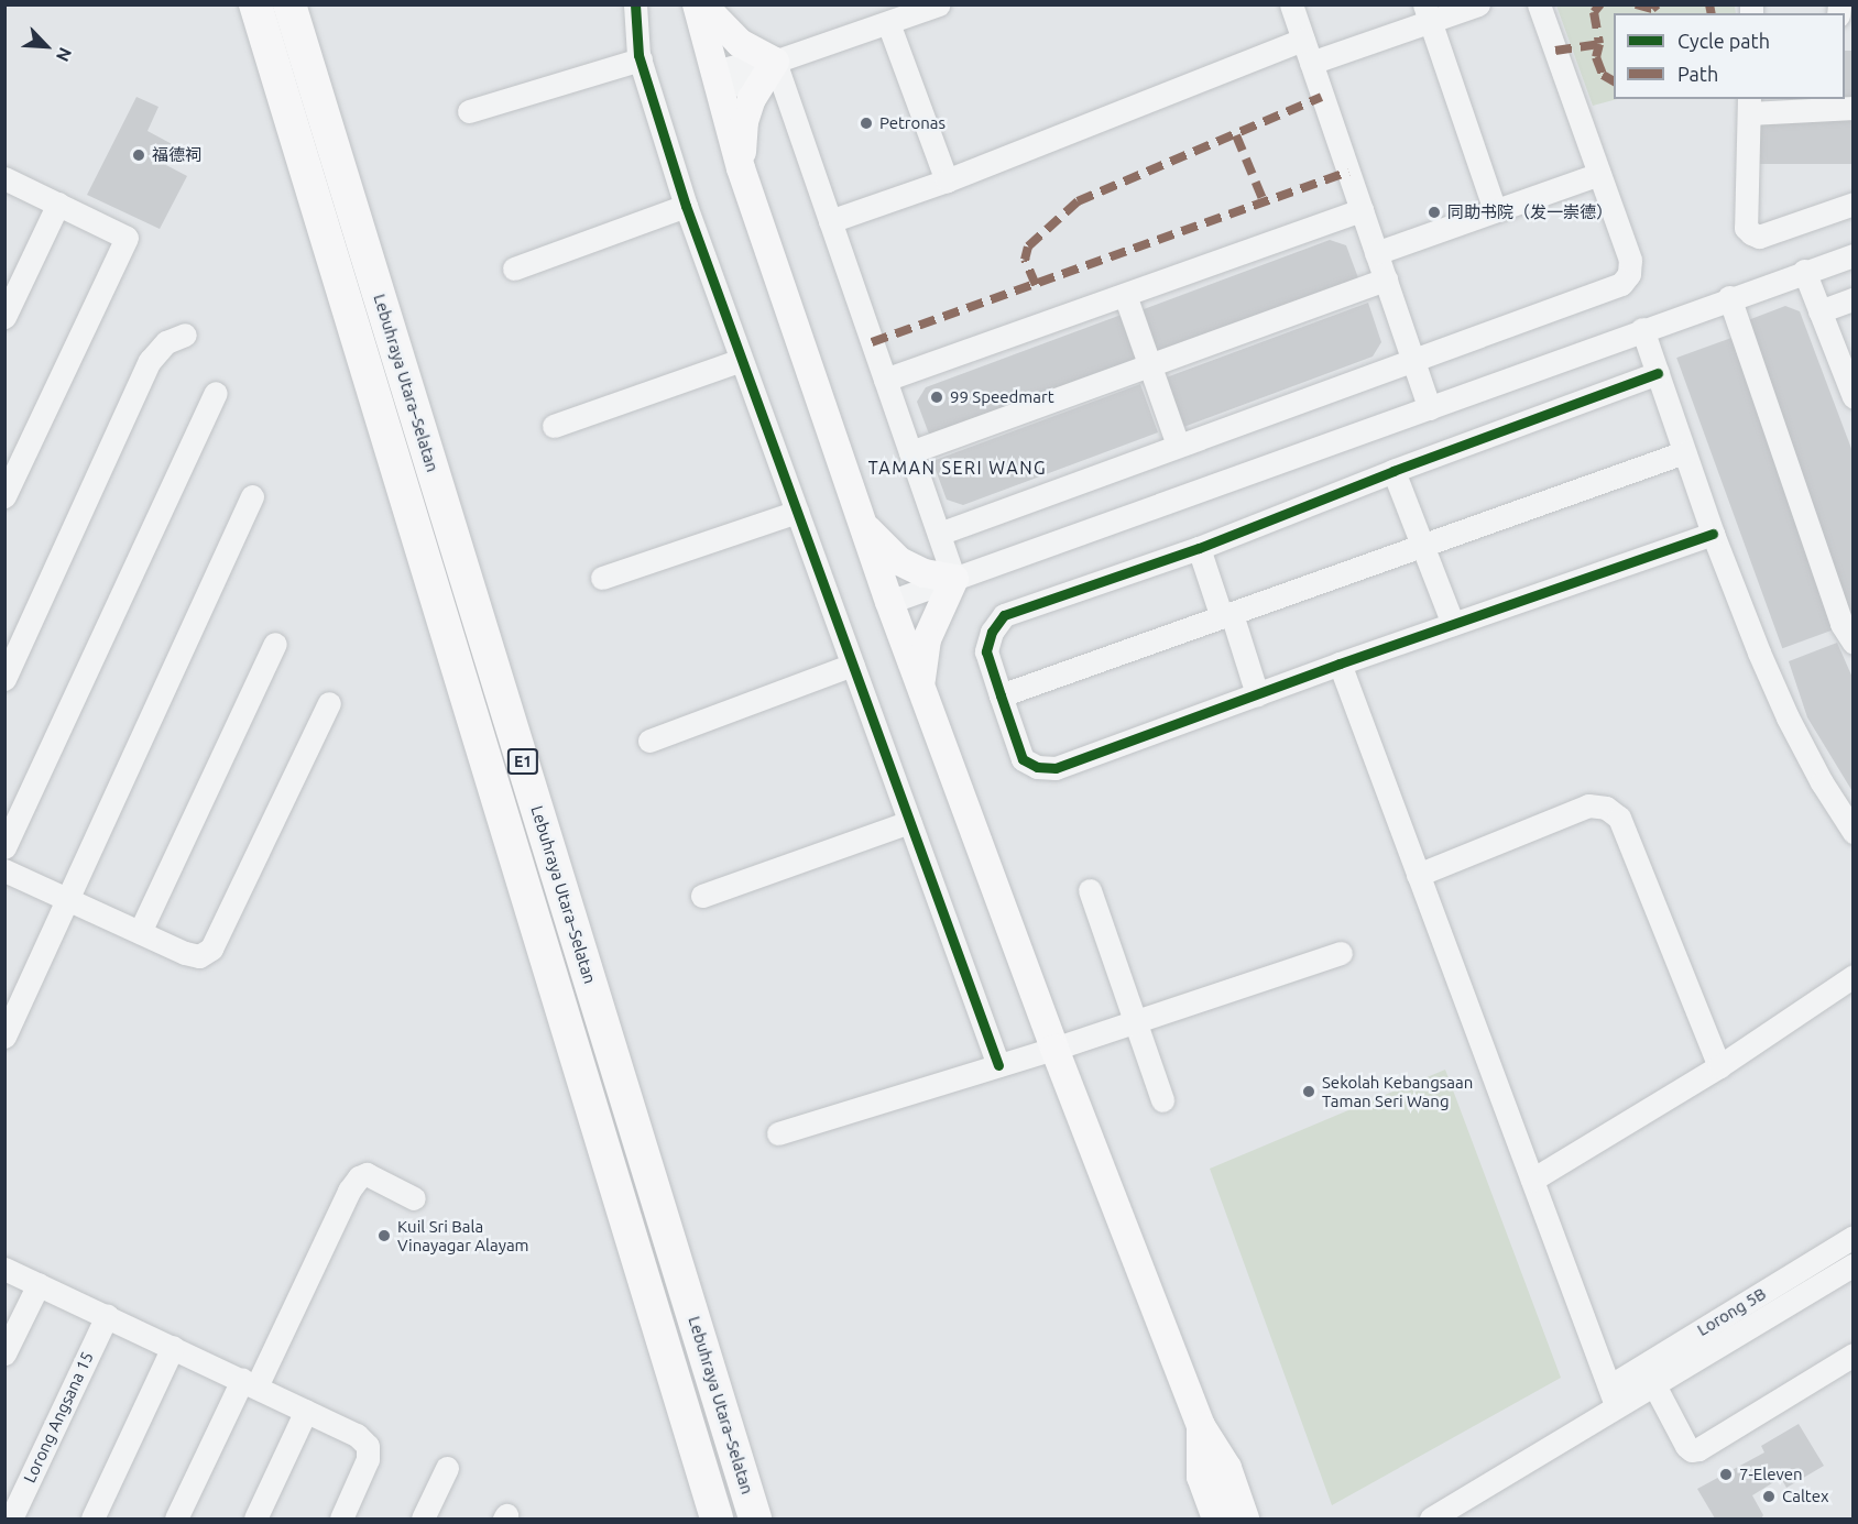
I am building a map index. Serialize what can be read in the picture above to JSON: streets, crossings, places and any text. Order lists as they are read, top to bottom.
{
  "streets": {
    "highway": ["Lebuhraya Utara–Selatan", "E1"],
    "street": ["Lorong 5B", "Lorong Angsana 15"]
  },
  "districts": ["TAMAN SERI WANG"],
  "places": [
    "Petronas",
    "福德祠",
    "同助书院（发一崇德）",
    "99 Speedmart",
    "Sekolah Kebangsaan Taman Seri Wang",
    "Kuil Sri Bala Vinayagar Alayam",
    "7-Eleven",
    "Caltex"
  ],
  "legend": ["Cycle path", "Path"],
  "north": "bottom right"
}
